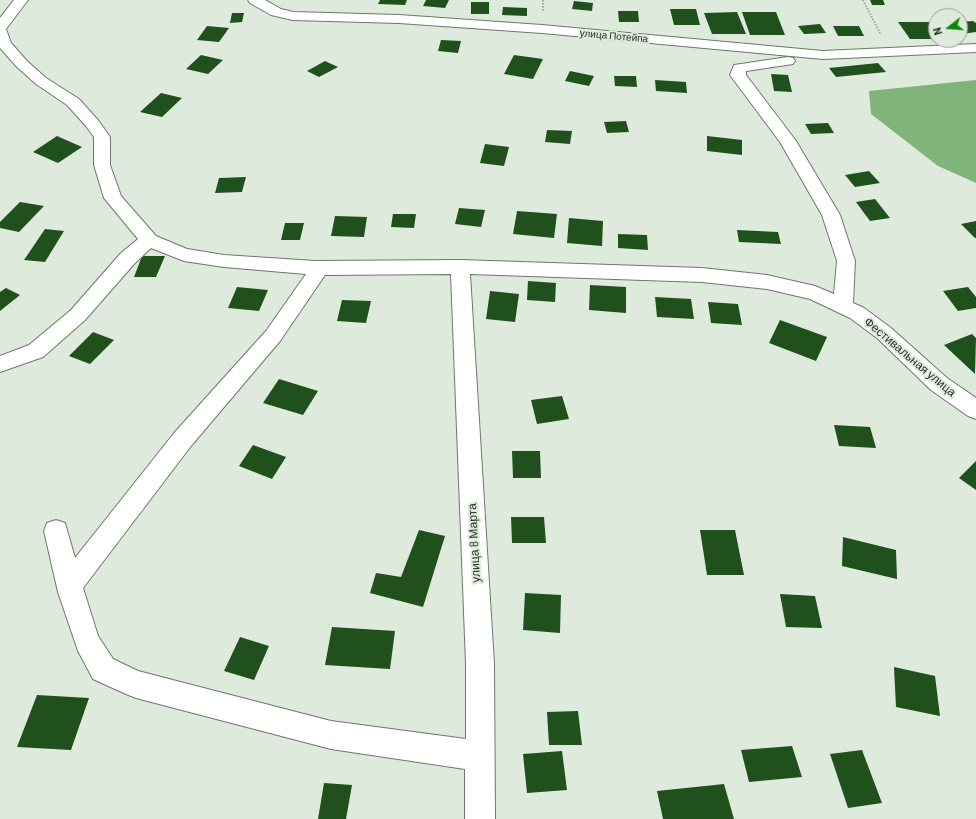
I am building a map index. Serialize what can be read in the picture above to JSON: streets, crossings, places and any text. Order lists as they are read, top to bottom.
{
  "streets": {
    "street": ["улица Потейпа", "Фестивальная улица", "улица 8 Марта"]
  },
  "crossings": [
    ["Фестивальная улица", "улица 8 Марта"]
  ],
  "north": "left"
}
